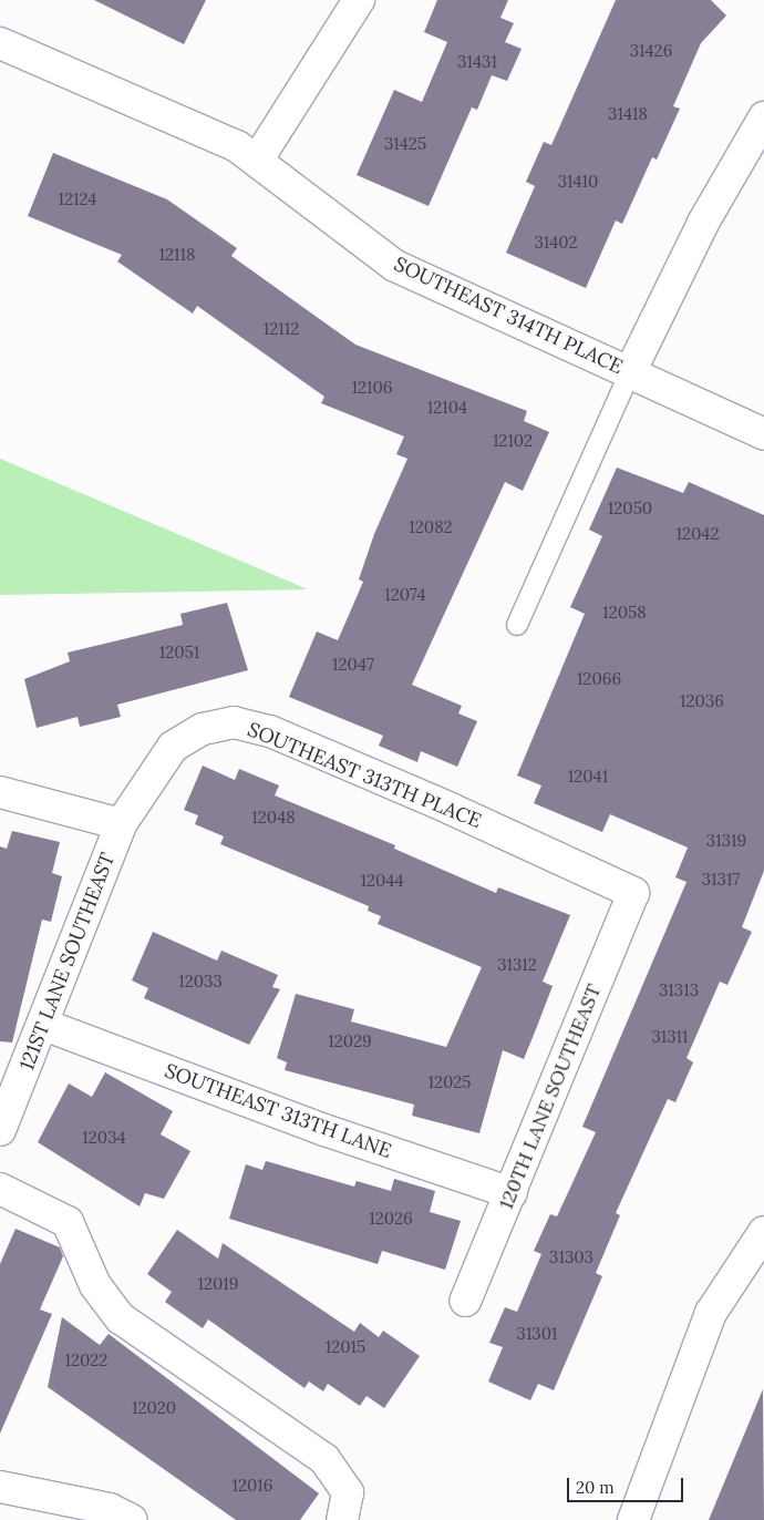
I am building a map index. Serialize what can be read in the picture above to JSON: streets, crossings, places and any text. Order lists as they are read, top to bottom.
{
  "streets": {
    "street": [
      "SOUTHEAST 314TH PLACE",
      "SOUTHEAST 313TH PLACE",
      "121ST LANE SOUTHEAST",
      "120TH LANE SOUTHEAST",
      "SOUTHEAST 313TH LANE"
    ]
  },
  "crossings": [
    ["SOUTHEAST 313TH PLACE", "121ST LANE SOUTHEAST"],
    ["SOUTHEAST 313TH PLACE", "120TH LANE SOUTHEAST"],
    ["121ST LANE SOUTHEAST", "SOUTHEAST 313TH LANE"],
    ["120TH LANE SOUTHEAST", "SOUTHEAST 313TH LANE"]
  ],
  "house_numbers": [
    "31426",
    "31431",
    "31418",
    "31425",
    "31410",
    "12124",
    "31402",
    "12118",
    "12112",
    "12106",
    "12104",
    "12102",
    "12050",
    "12082",
    "12042",
    "12074",
    "12058",
    "12051",
    "12047",
    "12066",
    "12036",
    "12041",
    "12048",
    "31319",
    "31317",
    "12044",
    "31312",
    "12033",
    "31313",
    "31311",
    "12029",
    "12025",
    "12034",
    "12026",
    "31303",
    "12019",
    "31301",
    "12015",
    "12022",
    "12020",
    "12016"
  ],
  "scale_bar": "20 m"
}
